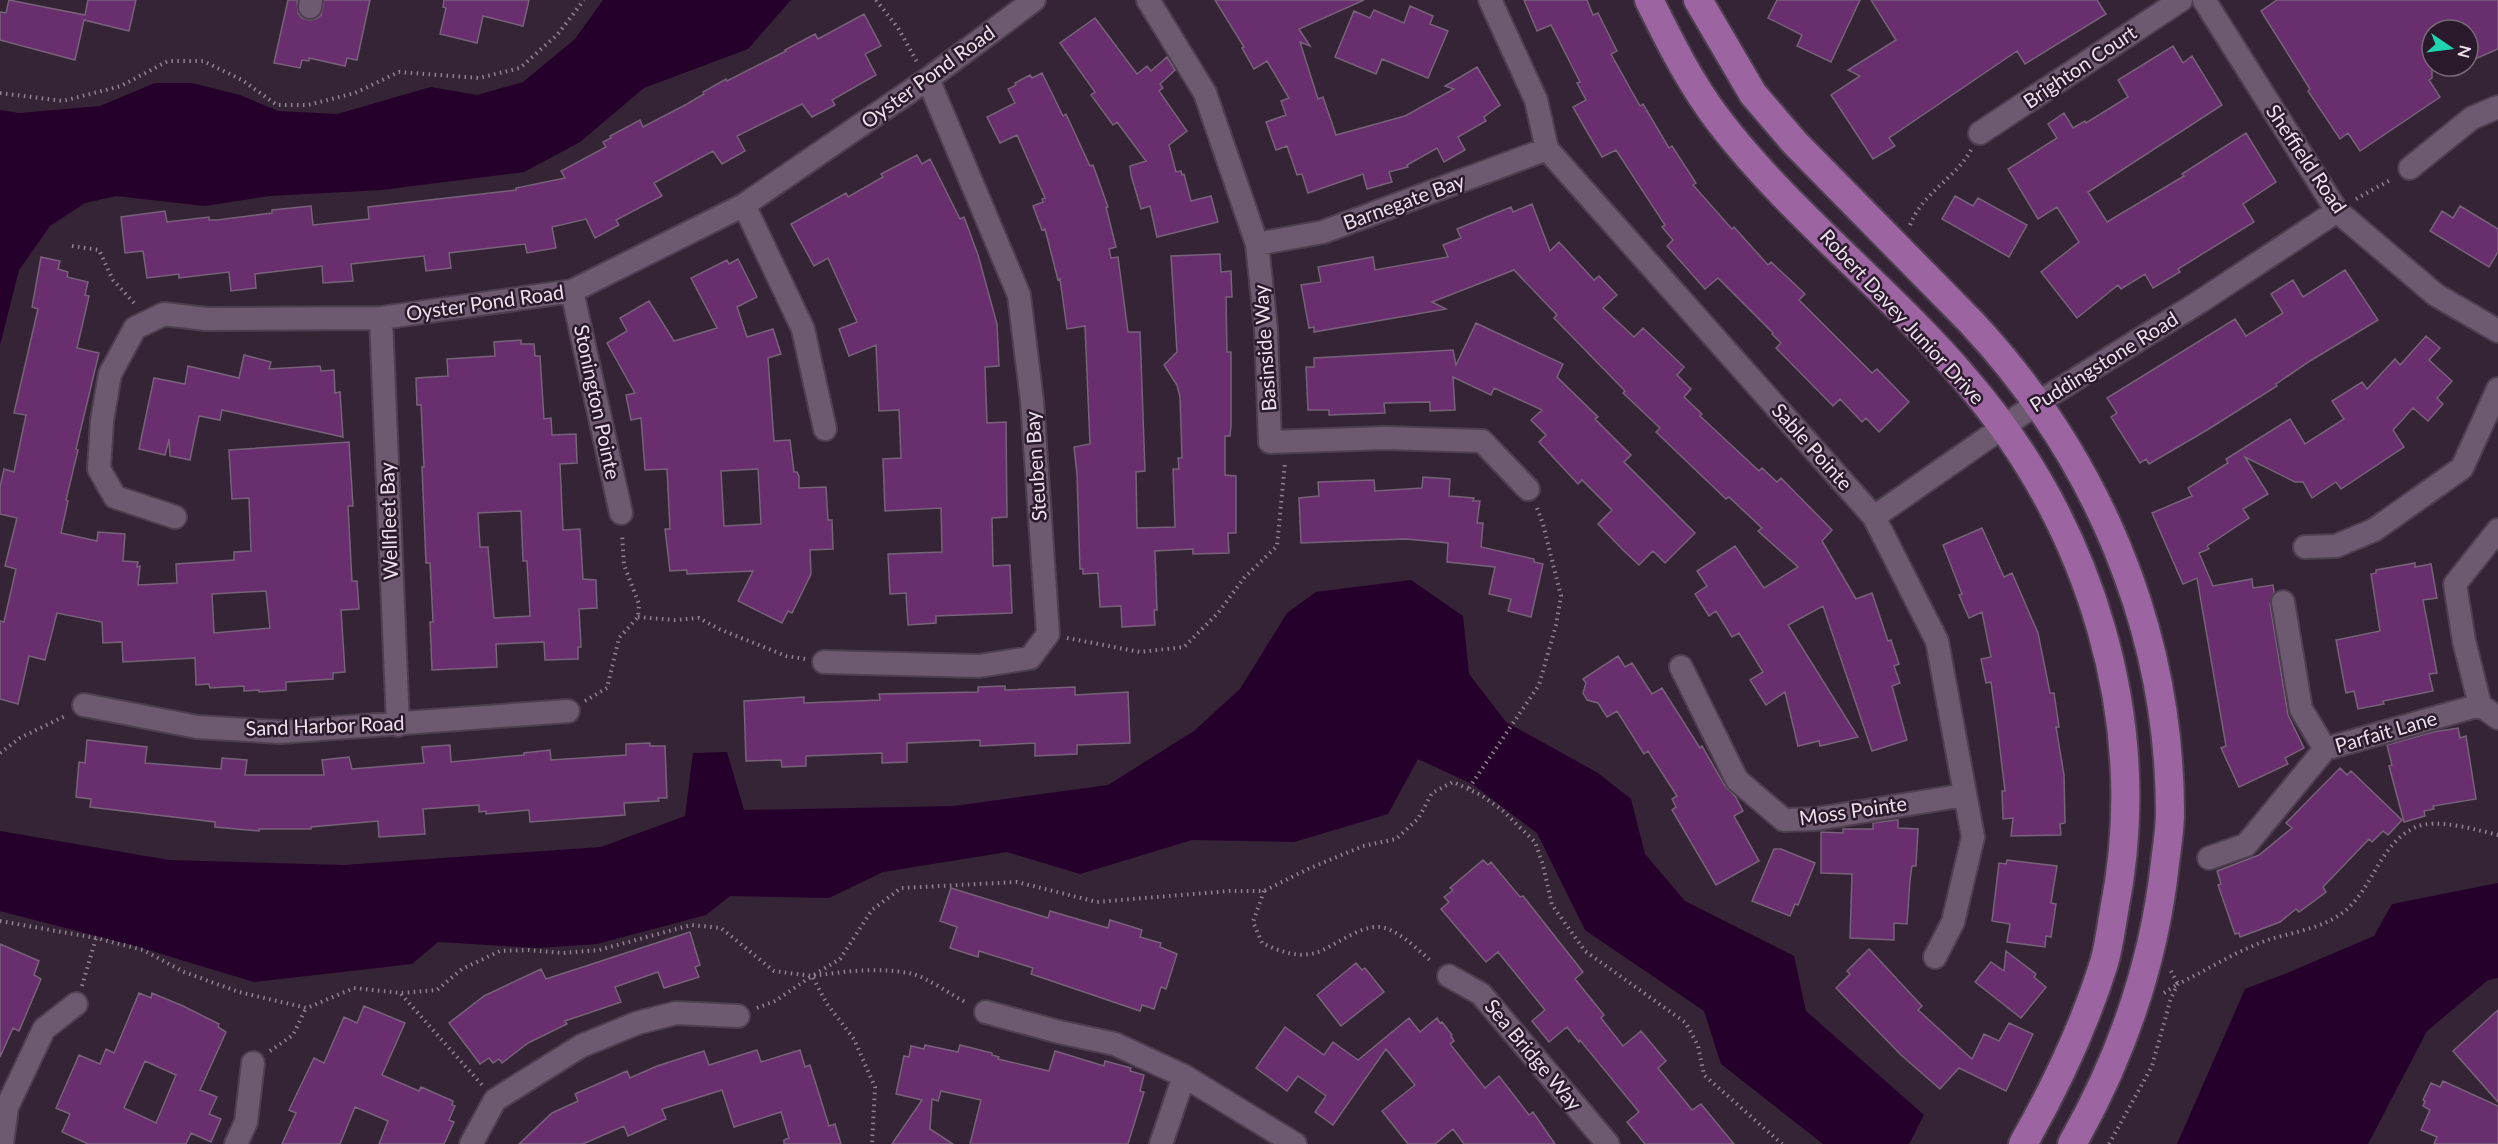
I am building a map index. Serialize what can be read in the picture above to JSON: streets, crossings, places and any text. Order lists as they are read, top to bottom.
{
  "streets": {
    "main road": ["Robert Davey Junior Drive"],
    "street": [
      "Brighton Court",
      "Oyster Pond Road",
      "Sheffield Road",
      "Barnegate Bay",
      "Basinside Way",
      "Puddingstone Road",
      "Stonington Pointe",
      "Sable Pointe",
      "Steuben Bay",
      "Wellfleet Bay",
      "Sand Harbor Road",
      "Parfait Lane",
      "Moss Pointe",
      "Sea Bridge Way"
    ]
  },
  "crossings": [
    ["Oyster Pond Road", "Stonington Pointe"],
    ["Oyster Pond Road", "Steuben Bay"],
    ["Oyster Pond Road", "Wellfleet Bay"],
    ["Sheffield Road", "Puddingstone Road"],
    ["Barnegate Bay", "Basinside Way"],
    ["Barnegate Bay", "Sable Pointe"],
    ["Robert Davey Junior Drive", "Puddingstone Road"],
    ["Puddingstone Road", "Sable Pointe"],
    ["Sable Pointe", "Moss Pointe"],
    ["Wellfleet Bay", "Sand Harbor Road"]
  ],
  "north": "right"
}
